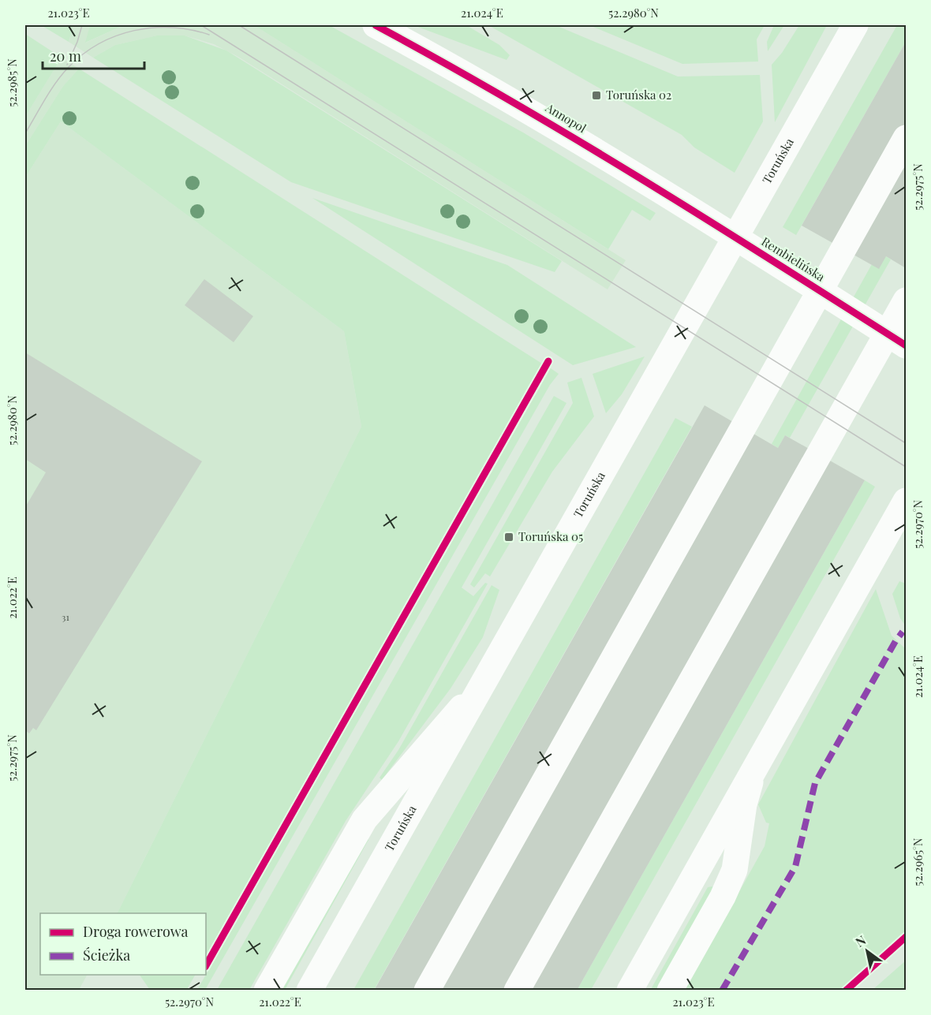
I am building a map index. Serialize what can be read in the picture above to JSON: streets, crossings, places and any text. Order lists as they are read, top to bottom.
{
  "streets": {
    "main road": ["Annopol", "Toruńska", "Rembielińska"]
  },
  "crossings": [
    ["Annopol", "Rembielińska"]
  ],
  "places": {
    "transit": ["Toruńska 02", "Toruńska 05"]
  },
  "house_numbers": ["31"],
  "legend": ["Droga rowerowa", "Ścieżka"],
  "scale_bar": "20 m",
  "north": "top left",
  "coordinates": [
    "21.023°E",
    "21.024°E",
    "52.2980°N",
    "52.2985°N",
    "52.2975°N",
    "52.2970°N",
    "21.022°E",
    "52.2965°N"
  ]
}
